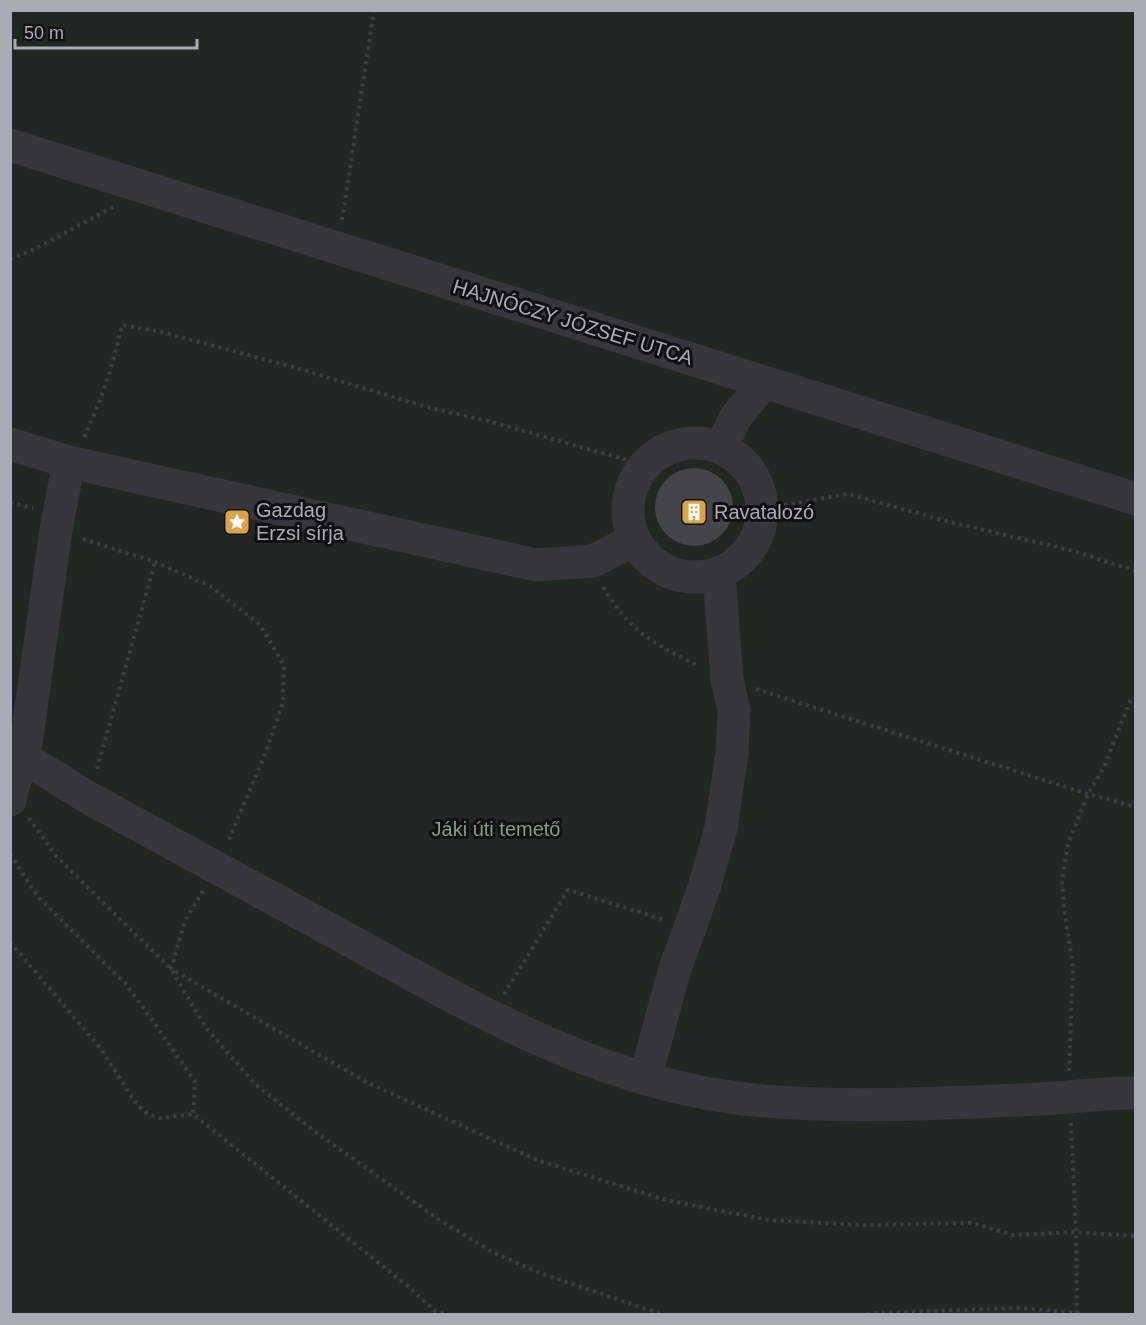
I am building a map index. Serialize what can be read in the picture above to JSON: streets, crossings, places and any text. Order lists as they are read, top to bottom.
{
  "streets": {
    "street": ["HAJNÓCZY JÓZSEF UTCA"]
  },
  "parks": ["Jáki úti temető"],
  "places": {
    "building": ["Ravatalozó"],
    "place": ["Gazdag Erzsi sírja"]
  },
  "scale_bar": "50 m"
}
